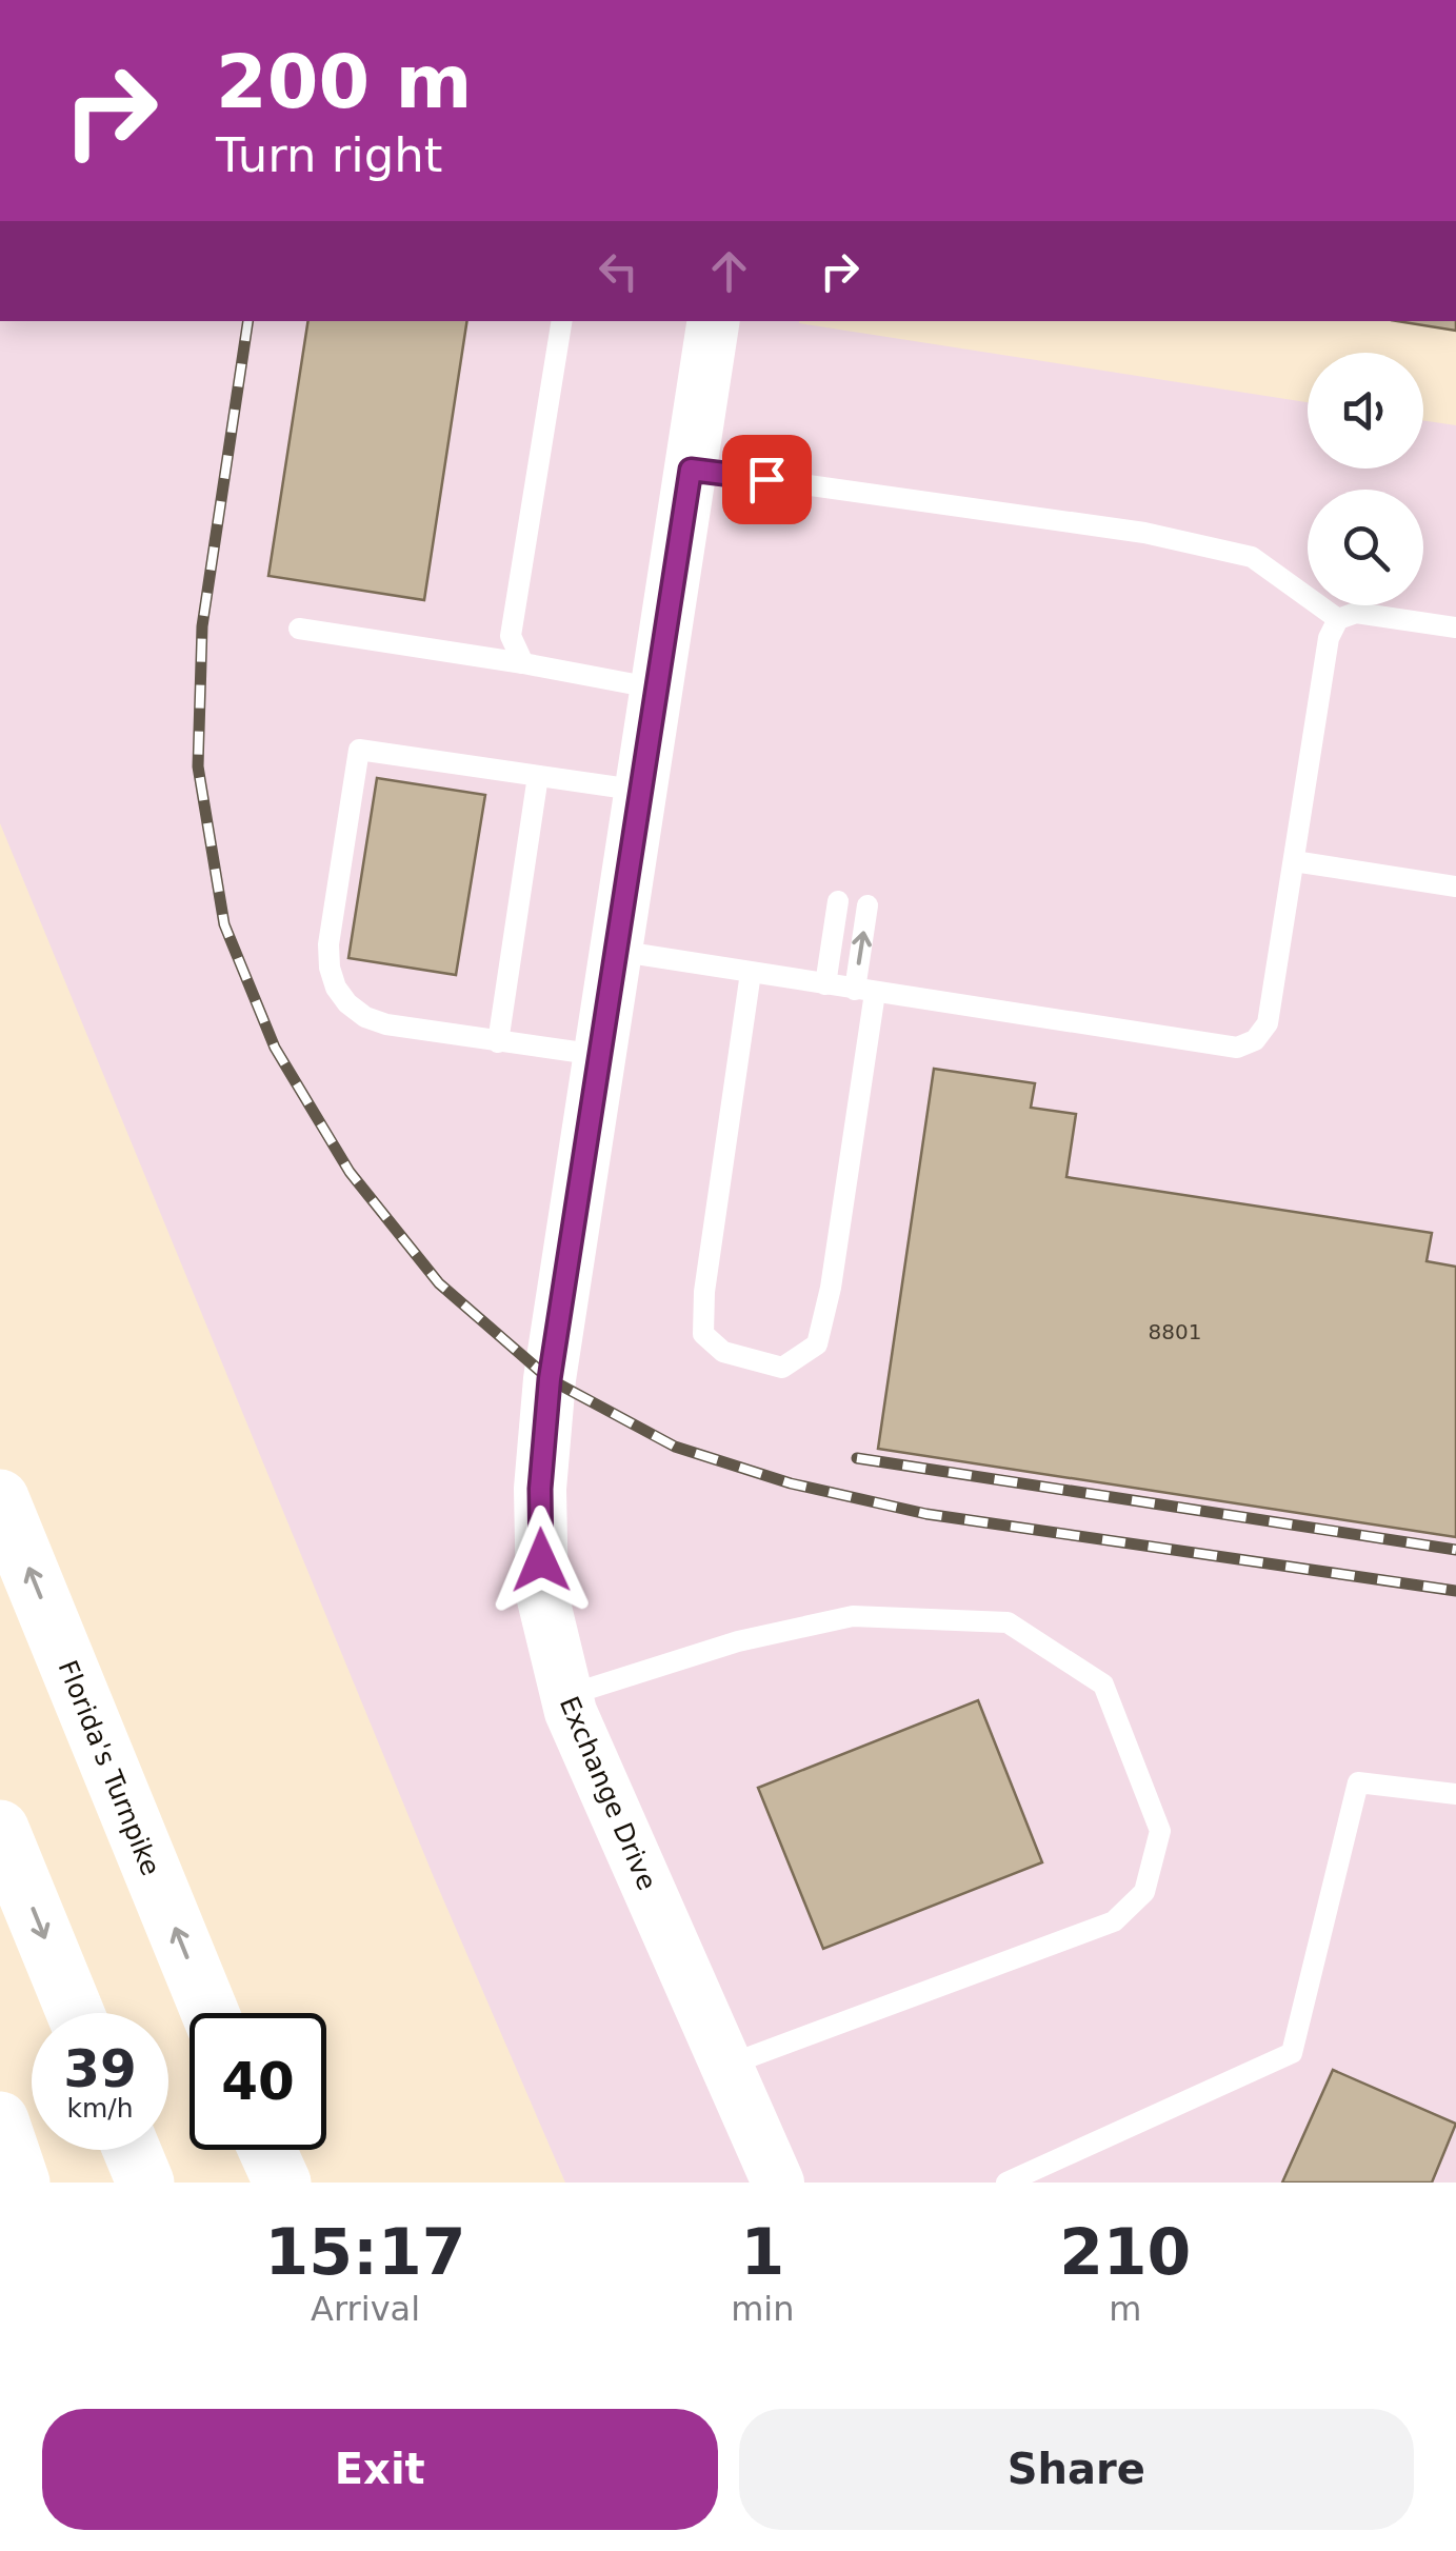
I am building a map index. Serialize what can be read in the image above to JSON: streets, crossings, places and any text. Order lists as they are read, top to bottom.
{
  "streets": {
    "highway": ["Florida's Turnpike"],
    "street": ["Exchange Drive"]
  },
  "house_numbers": ["8801"],
  "page": {
    "turn": ["200 m", "Turn right"],
    "speed": "39 km/h",
    "limit": "40",
    "eta": [
      "15:17",
      "Arrival",
      "1",
      "min",
      "210",
      "m"
    ],
    "buttons": ["Exit", "Share"]
  }
}
